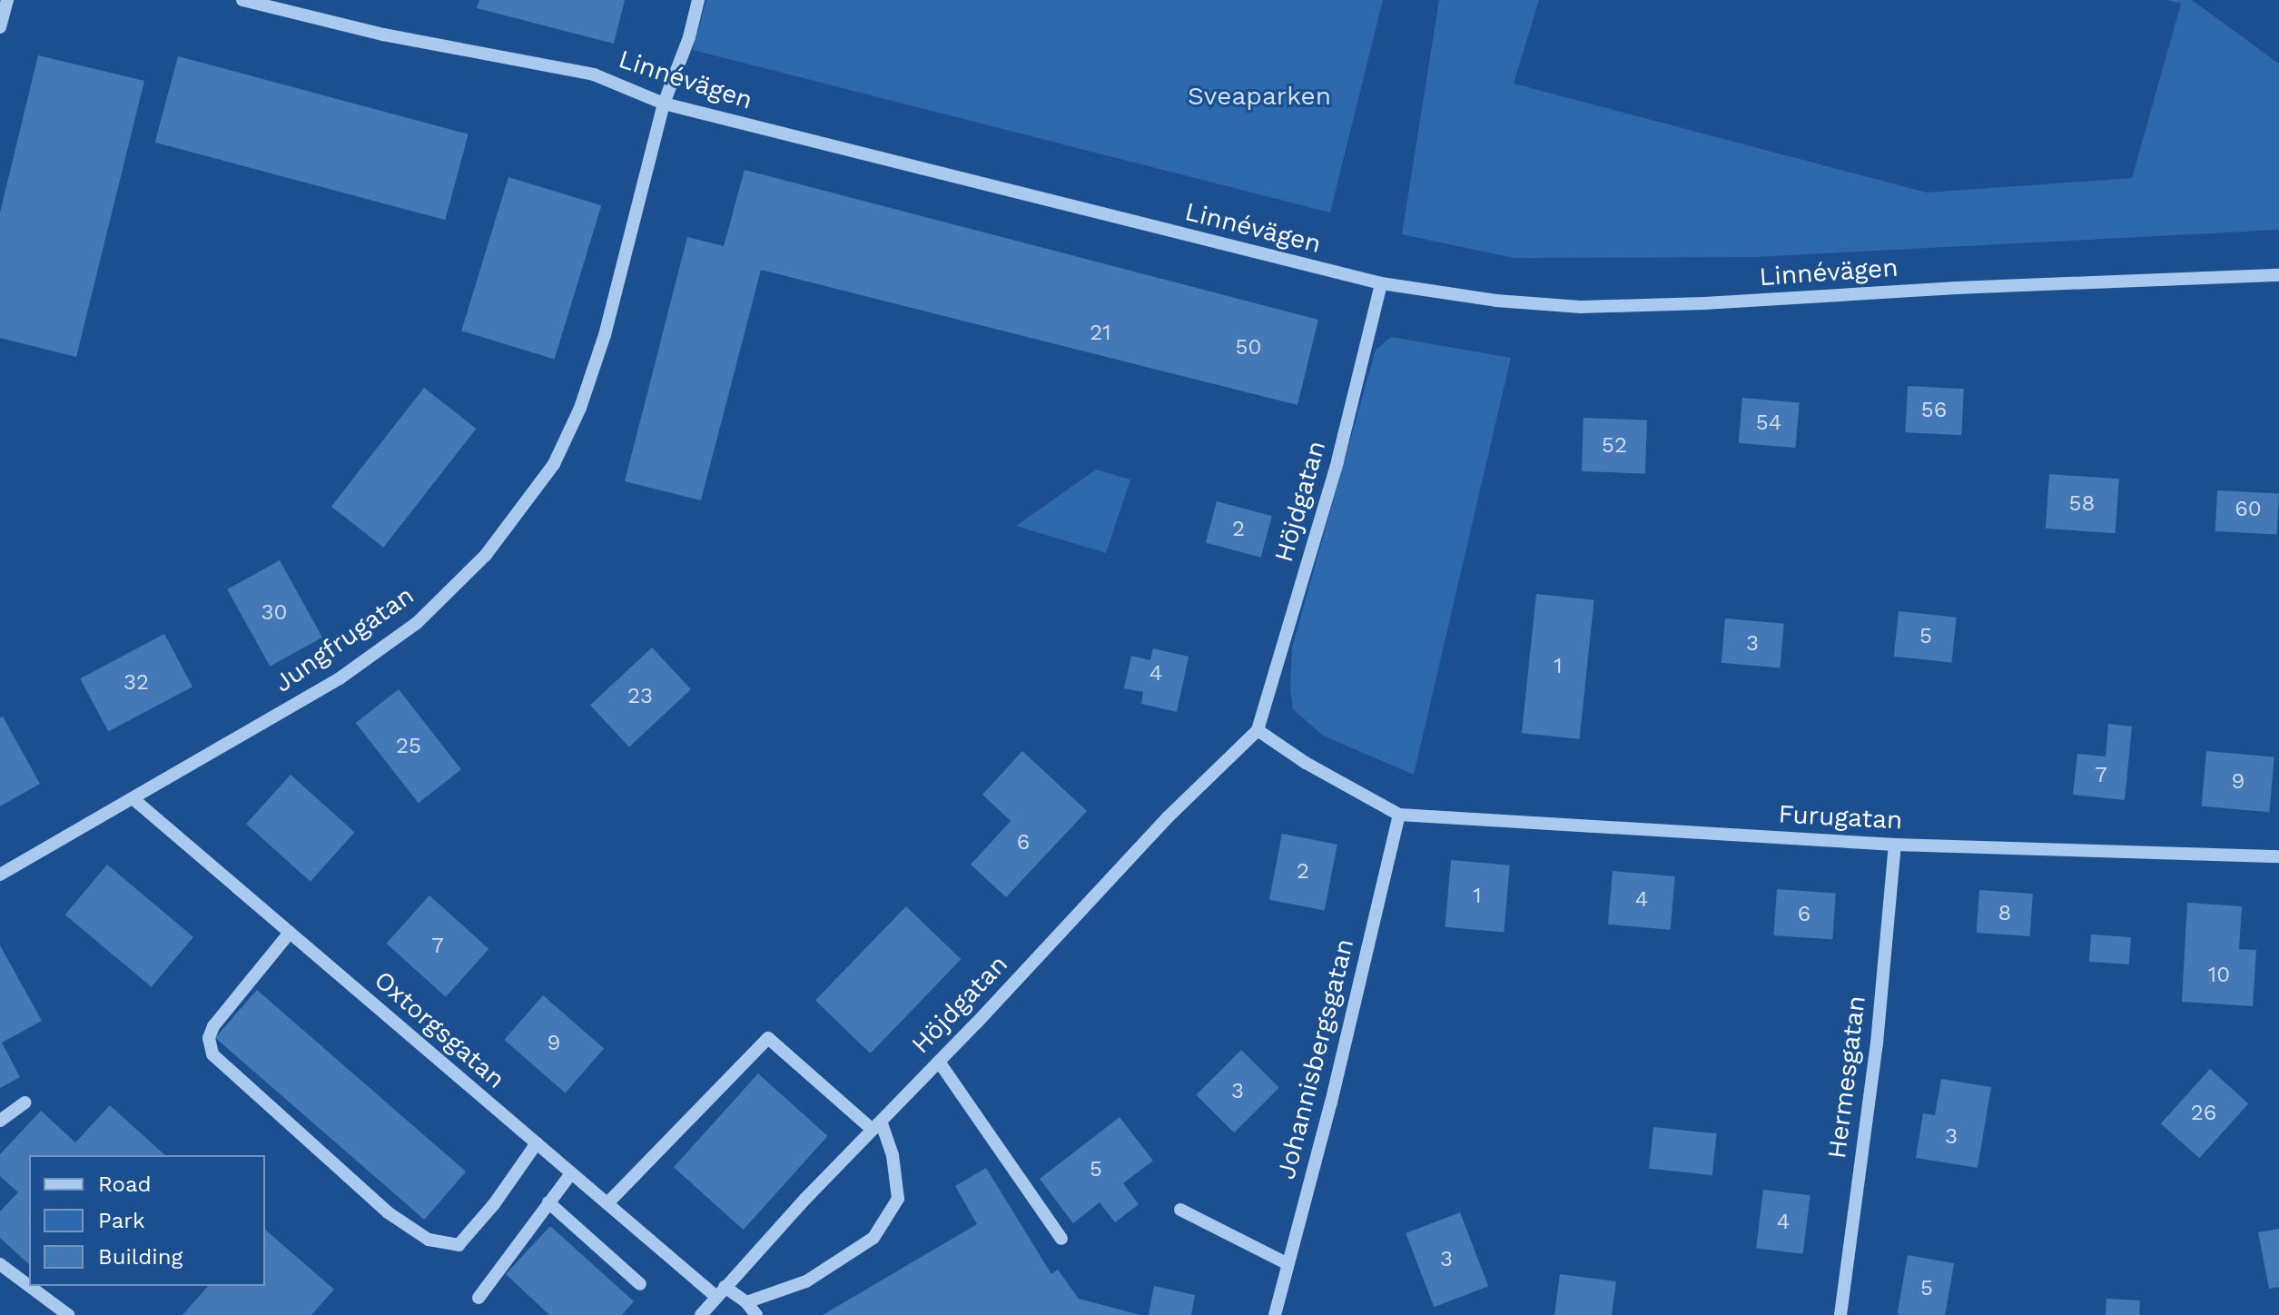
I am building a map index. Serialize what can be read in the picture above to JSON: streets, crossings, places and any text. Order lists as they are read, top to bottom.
{
  "streets": {
    "street": [
      "Linnévägen",
      "Höjdgatan",
      "Jungfrugatan",
      "Furugatan",
      "Oxtorgsgatan",
      "Johannisbergsgatan",
      "Hermesgatan"
    ]
  },
  "crossings": [
    ["Linnévägen", "Höjdgatan"],
    ["Linnévägen", "Jungfrugatan"],
    ["Höjdgatan", "Oxtorgsgatan"],
    ["Jungfrugatan", "Oxtorgsgatan"],
    ["Furugatan", "Johannisbergsgatan"],
    ["Furugatan", "Hermesgatan"]
  ],
  "parks": ["Sveaparken"],
  "house_numbers": [
    "21",
    "50",
    "56",
    "54",
    "52",
    "58",
    "60",
    "2",
    "30",
    "5",
    "3",
    "1",
    "4",
    "32",
    "23",
    "25",
    "7",
    "9",
    "6",
    "2",
    "1",
    "4",
    "8",
    "6",
    "7",
    "10",
    "9",
    "3",
    "26",
    "3",
    "5",
    "4",
    "3",
    "5"
  ],
  "legend": ["Road", "Park", "Building"]
}
